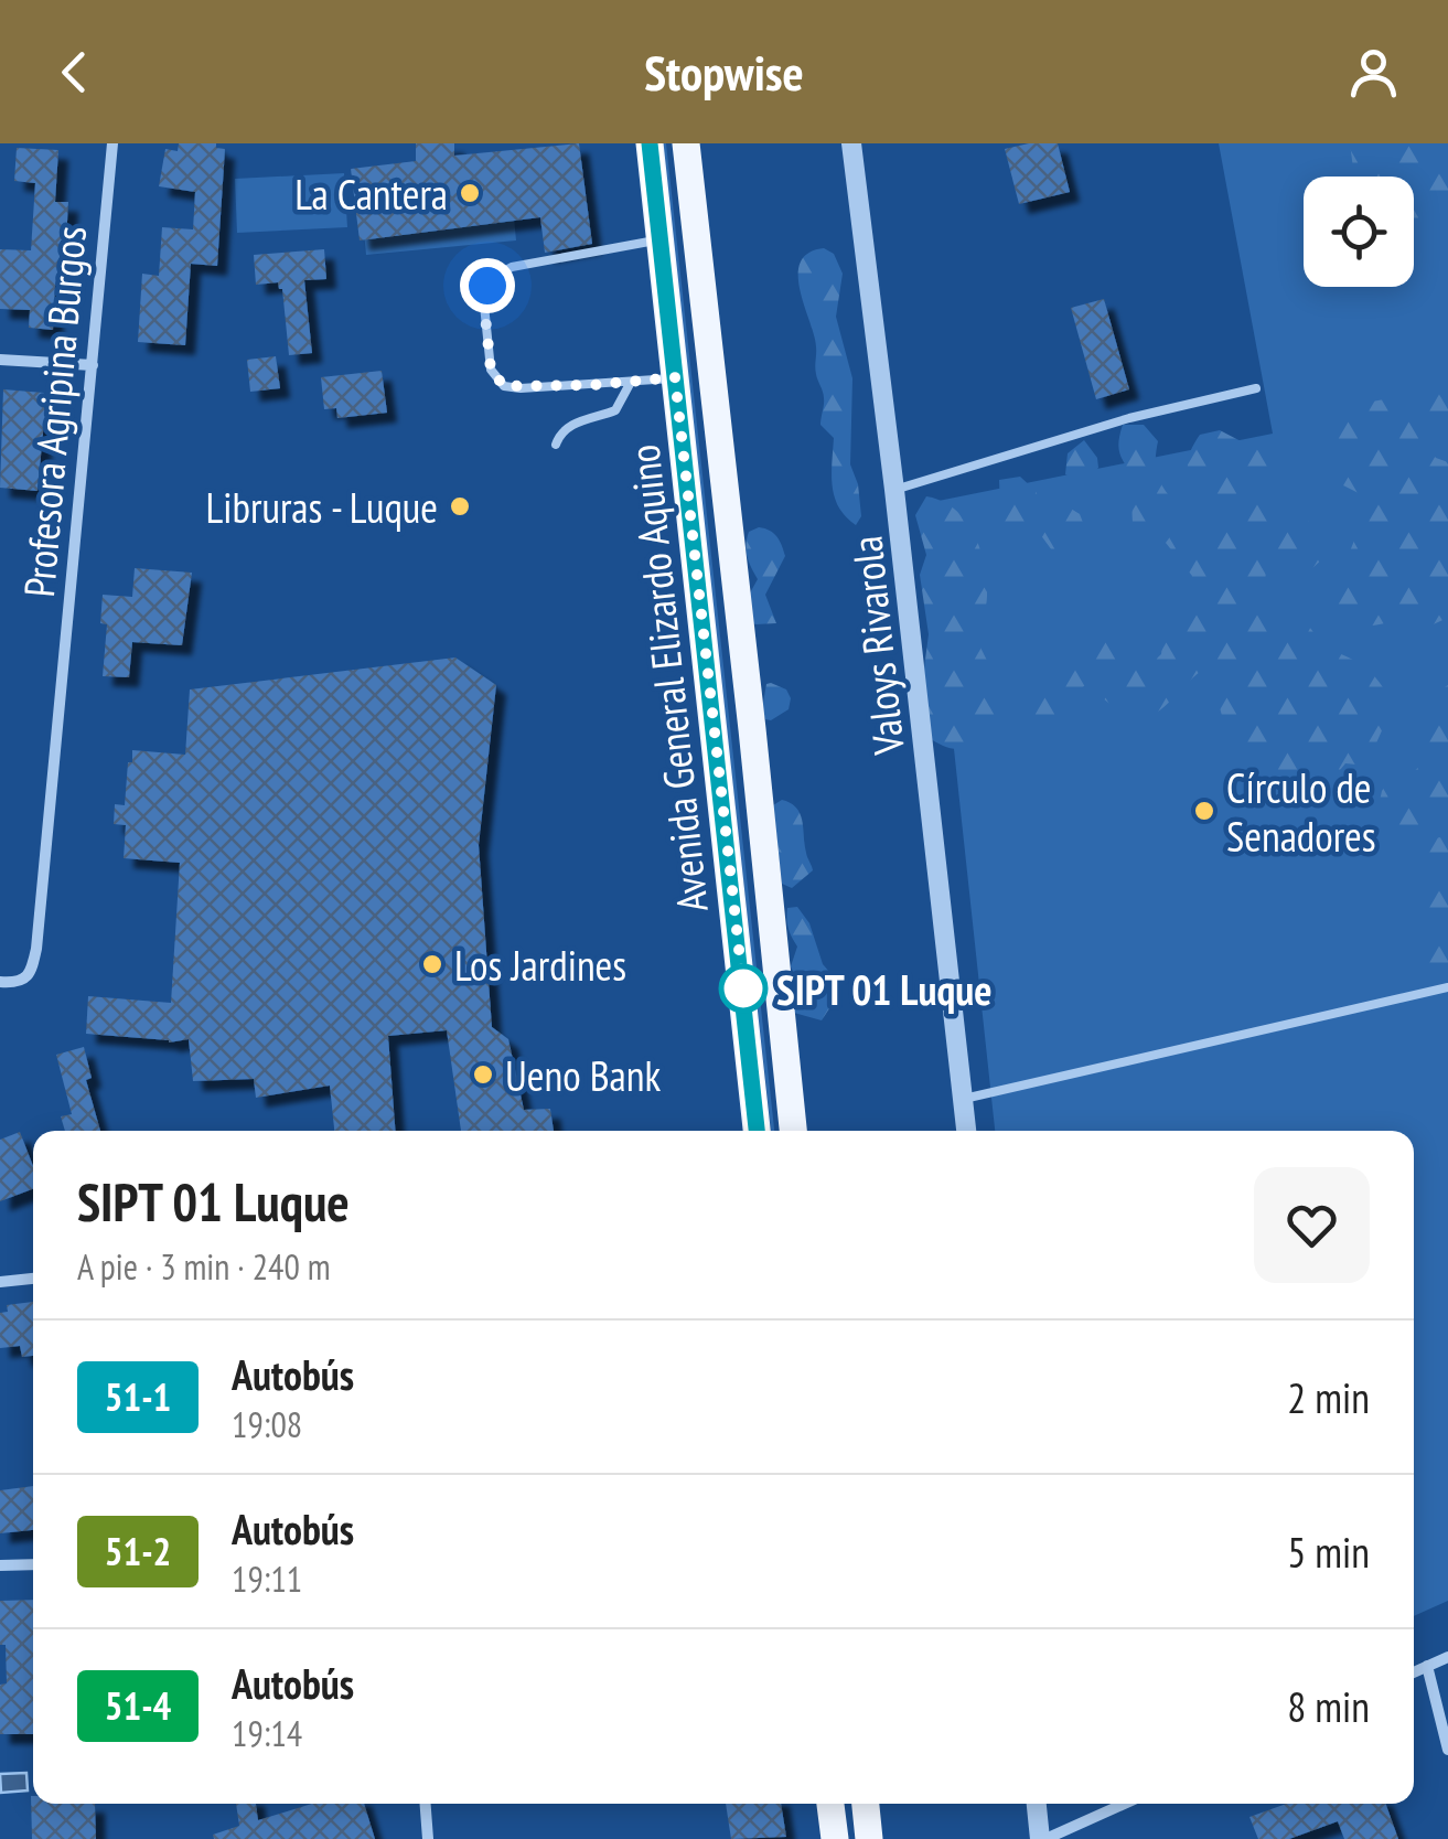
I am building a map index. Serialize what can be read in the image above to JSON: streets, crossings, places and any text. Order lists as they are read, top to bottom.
{
  "streets": {
    "main road": ["Avenida General Elizardo Aquino"],
    "street": ["Profesora Agripina Burgos", "Valoys Rivarola"]
  },
  "places": [
    "La Cantera",
    "Libruras - Luque",
    "Círculo de Senadores",
    "Los Jardines",
    "SIPT 01 Luque",
    "Ueno Bank"
  ],
  "lines": ["bus line 51-1"],
  "page": {
    "header": "Stopwise",
    "heading": ["SIPT 01 Luque", "A pie · 3 min · 240 m"],
    "list": [
      {
        "mark": "51-1",
        "name": "Autobús",
        "note": "19:08",
        "value": "2 min"
      },
      {
        "mark": "51-2",
        "name": "Autobús",
        "note": "19:11",
        "value": "5 min"
      },
      {
        "mark": "51-4",
        "name": "Autobús",
        "note": "19:14",
        "value": "8 min"
      }
    ]
  }
}
